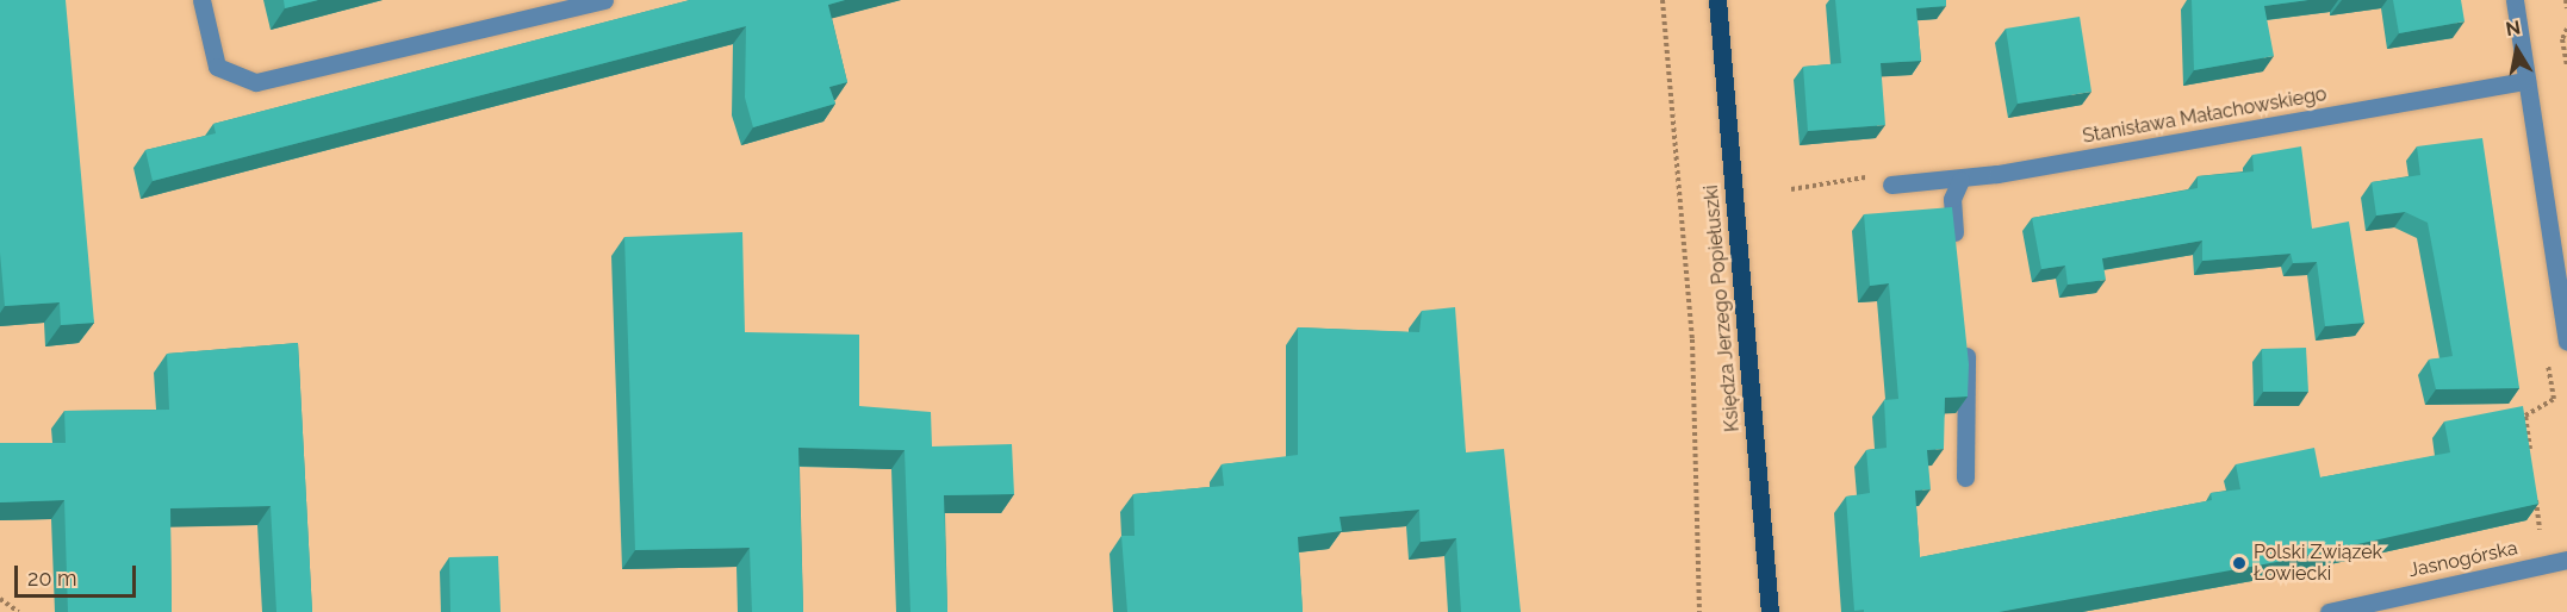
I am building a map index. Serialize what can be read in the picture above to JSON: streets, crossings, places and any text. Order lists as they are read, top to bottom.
{
  "streets": {
    "main road": ["Księdza Jerzego Popiełuszki"],
    "street": ["Stanisława Małachowskiego", "Jasnogórska"]
  },
  "places": ["Polski Związek Łowiecki"],
  "scale_bar": "20 m",
  "north": "top"
}
